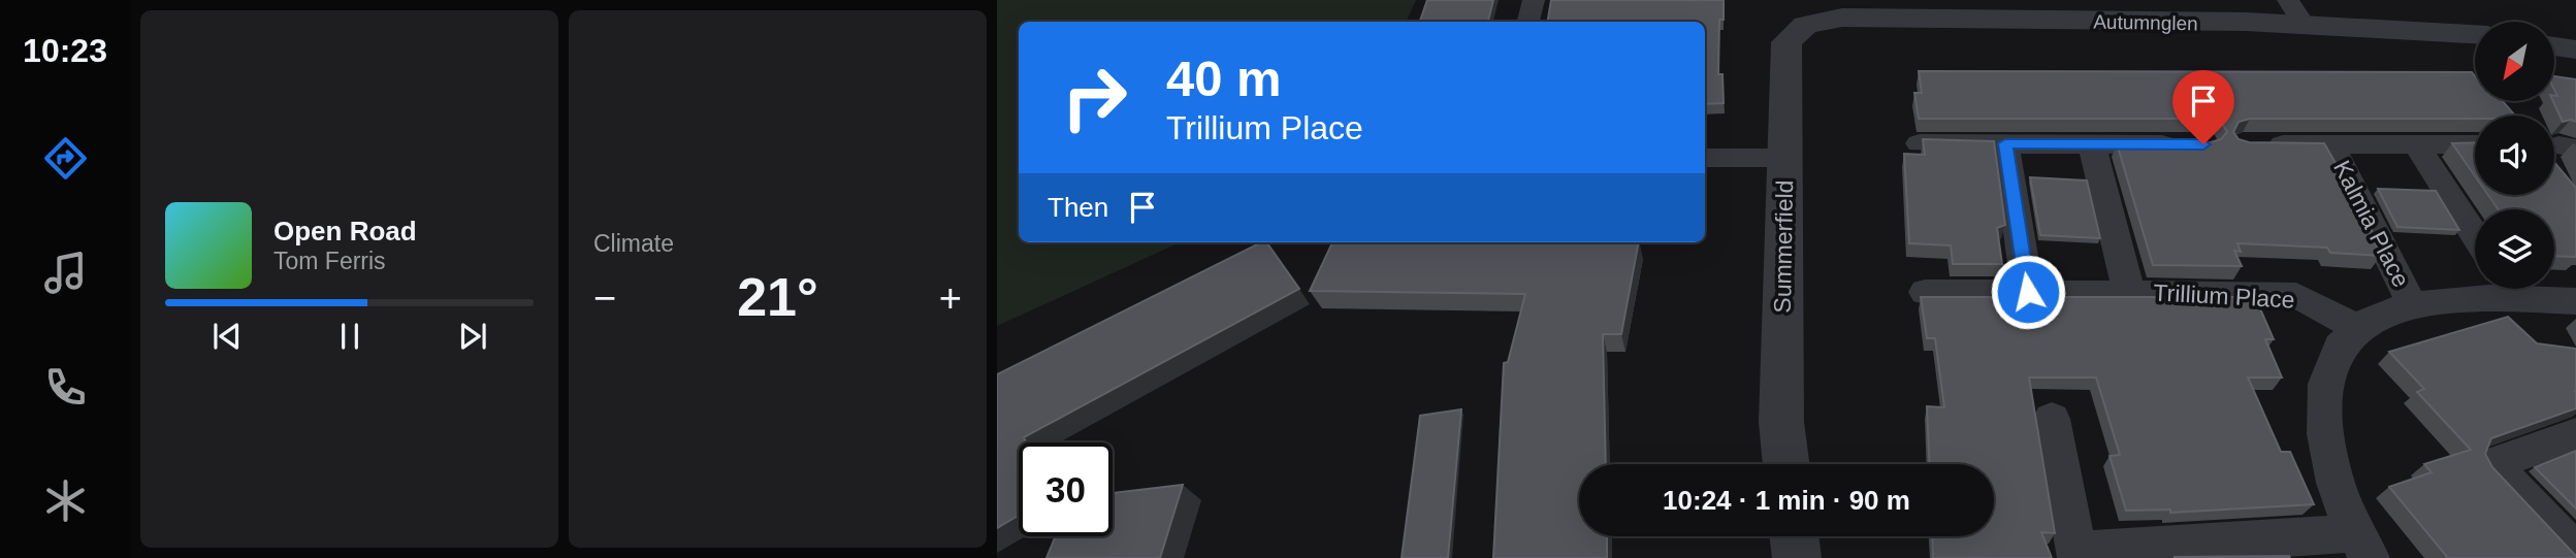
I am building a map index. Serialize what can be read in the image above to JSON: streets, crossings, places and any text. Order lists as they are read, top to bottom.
{
  "streets": {
    "street": [
      "Autumnglen",
      "Kalmia Place",
      "Summerfield",
      "Trillium Place"
    ]
  },
  "crossings": [
    ["Autumnglen", "Summerfield"]
  ],
  "north": "bottom left",
  "page": {
    "tabs": "10:23",
    "tile": "Climate",
    "turn": ["40 m", "Trillium Place"],
    "then": "Then",
    "song": ["Open Road", "Tom Ferris"],
    "heat": ["−", "21°", "+"],
    "limit": "30",
    "trip": "10:24 · 1 min · 90 m"
  }
}
